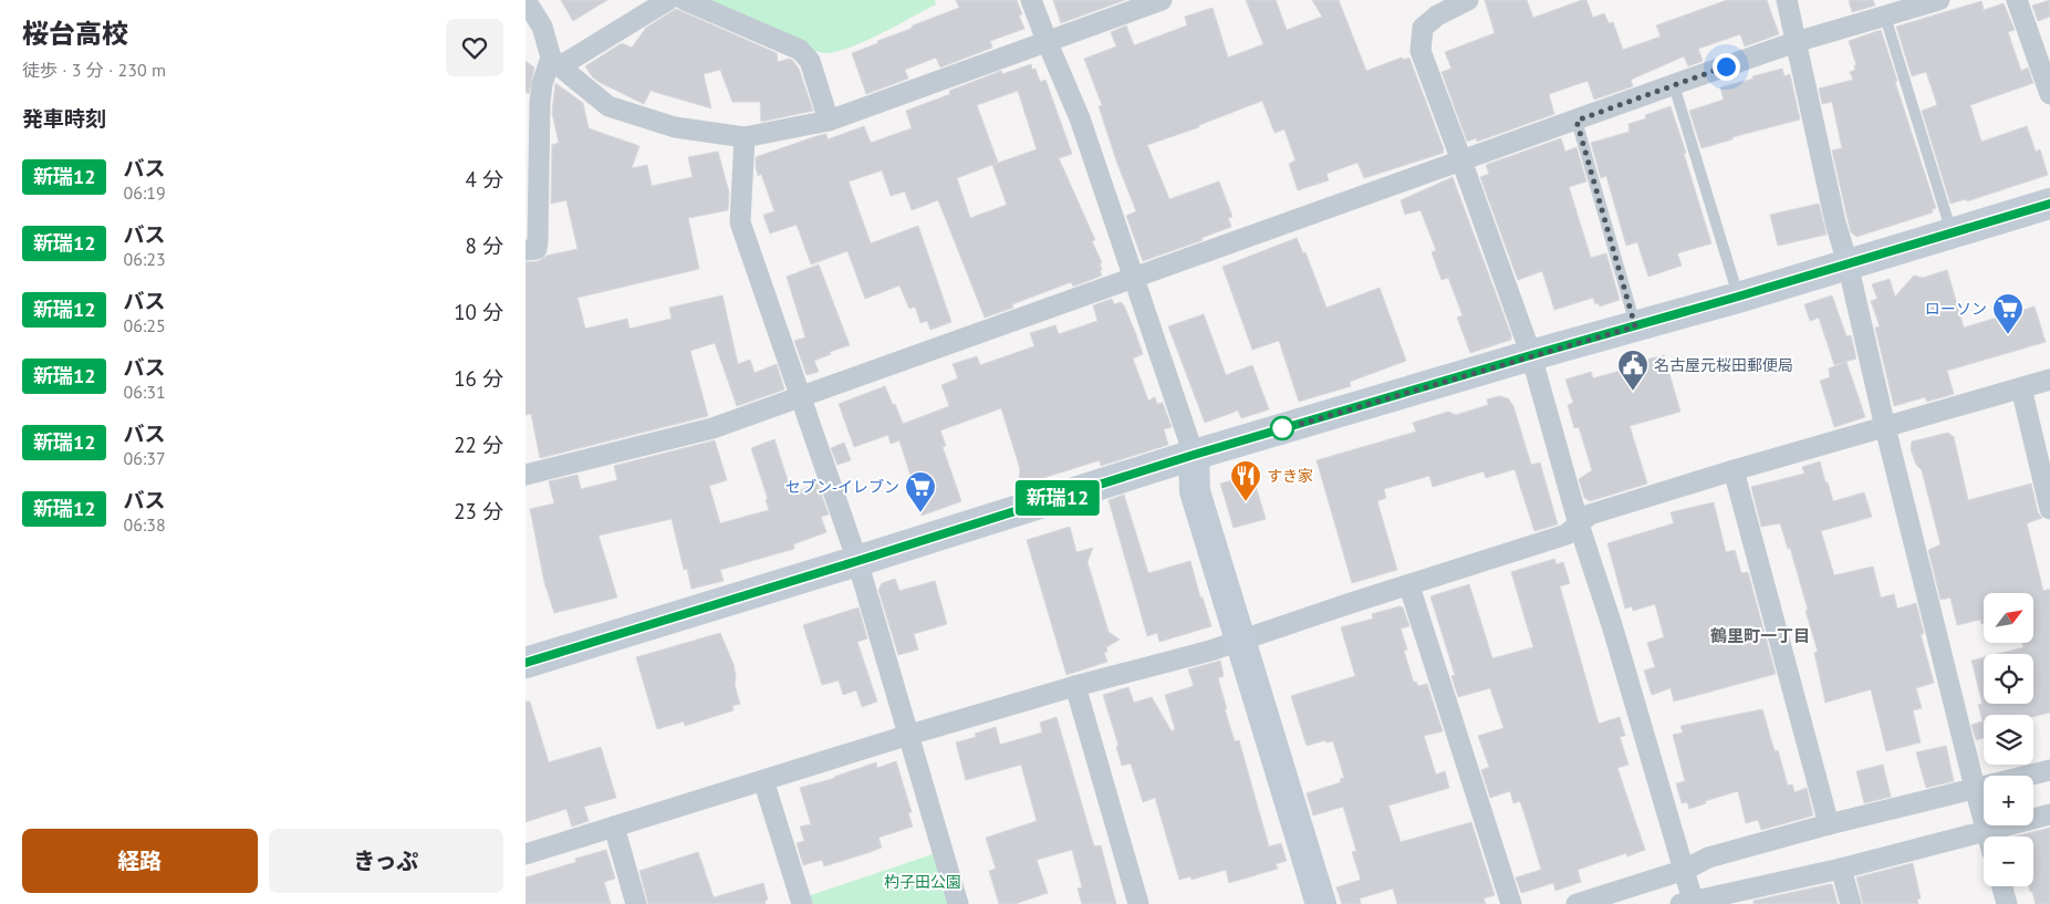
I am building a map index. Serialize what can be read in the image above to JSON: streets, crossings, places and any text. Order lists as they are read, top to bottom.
{
  "districts": ["鶴里町一丁目"],
  "parks": ["杓子田公園"],
  "places": {
    "supermarket": ["ローソン", "セブン-イレブン"],
    "public building": ["名古屋元桜田郵便局"],
    "restaurant": ["すき家"]
  },
  "lines": ["bus line 新瑞12"],
  "north": "top right",
  "page": {
    "heading": [
      ["桜台高校", "徒歩 · 3 分 · 230 m"],
      "発車時刻"
    ],
    "on_map": "新瑞12",
    "list": [
      {
        "mark": "新瑞12",
        "name": "バス",
        "note": "06:19",
        "value": "4 分"
      },
      {
        "mark": "新瑞12",
        "name": "バス",
        "note": "06:23",
        "value": "8 分"
      },
      {
        "mark": "新瑞12",
        "name": "バス",
        "note": "06:25",
        "value": "10 分"
      },
      {
        "mark": "新瑞12",
        "name": "バス",
        "note": "06:31",
        "value": "16 分"
      },
      {
        "mark": "新瑞12",
        "name": "バス",
        "note": "06:37",
        "value": "22 分"
      },
      {
        "mark": "新瑞12",
        "name": "バス",
        "note": "06:38",
        "value": "23 分"
      }
    ],
    "map_buttons": ["+", "−"],
    "buttons": ["経路", "きっぷ"]
  }
}
